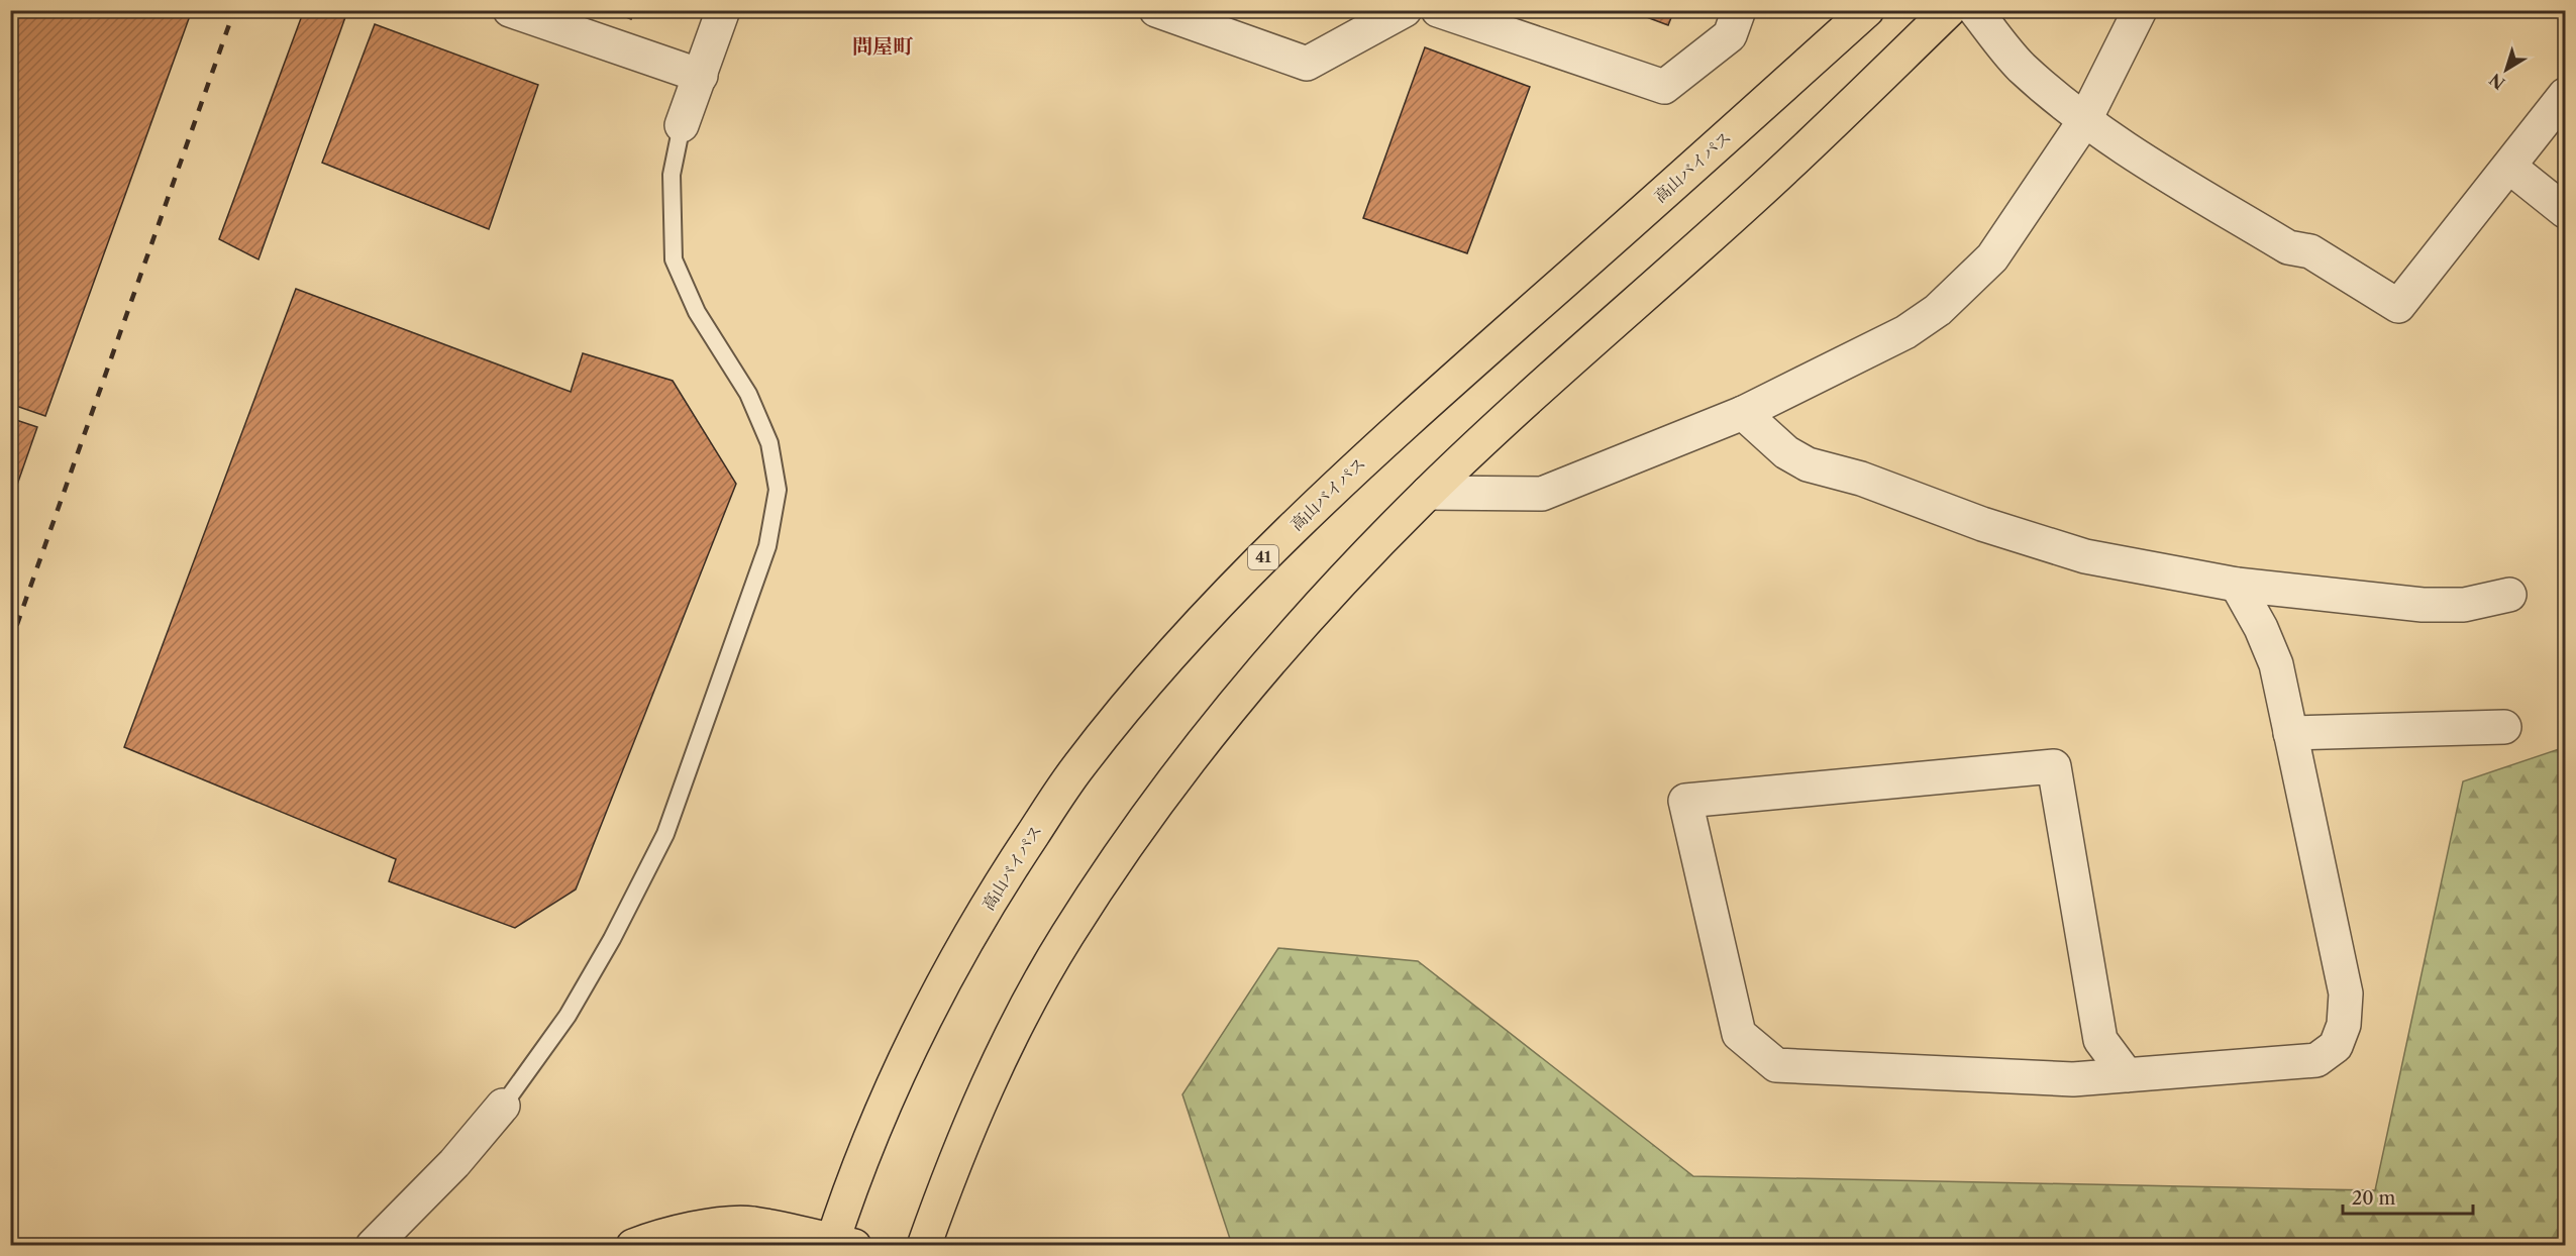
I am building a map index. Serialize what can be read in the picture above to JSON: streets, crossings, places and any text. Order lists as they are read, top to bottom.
{
  "streets": {
    "main road": ["高山バイパス", "41"]
  },
  "districts": ["問屋町"],
  "scale_bar": "20 m",
  "north": "bottom left"
}
